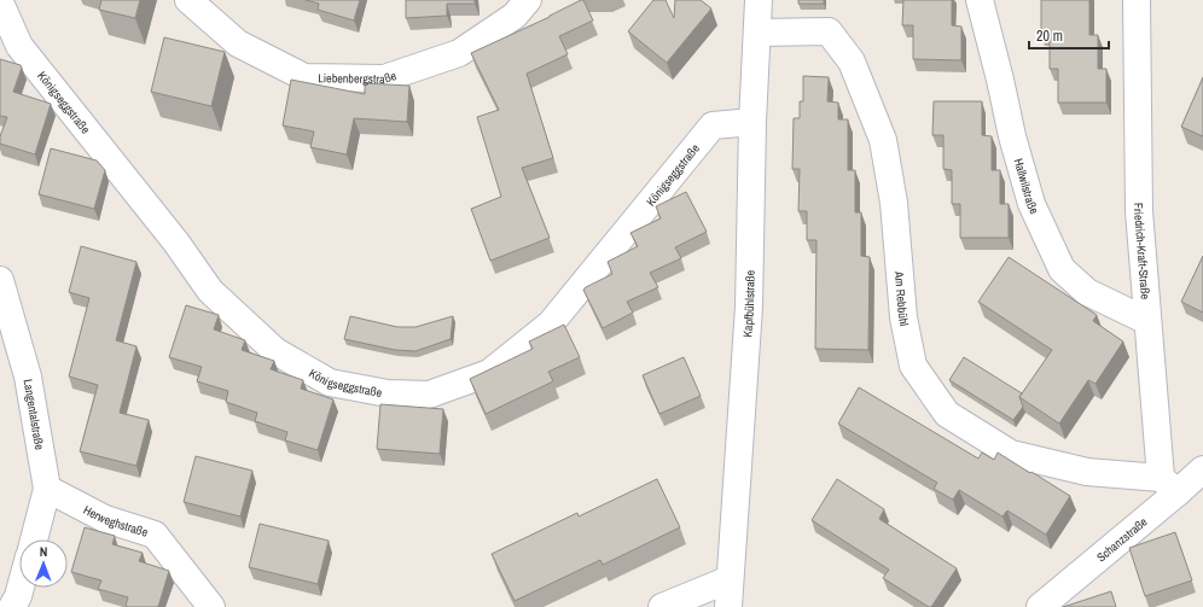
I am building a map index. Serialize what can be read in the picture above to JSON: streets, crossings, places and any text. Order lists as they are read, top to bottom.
{
  "streets": {
    "street": [
      "Liebenbergstraße",
      "Königseggstraße",
      "Hallwilstraße",
      "Friedrich-Kraft-Straße",
      "Am Rebbühl",
      "Kapfbühlstraße",
      "Langentalstraße",
      "Herweghstraße",
      "Schanzstraße"
    ]
  },
  "crossings": [
    ["Königseggstraße", "Kapfbühlstraße"],
    ["Hallwilstraße", "Friedrich-Kraft-Straße"],
    ["Friedrich-Kraft-Straße", "Am Rebbühl"],
    ["Friedrich-Kraft-Straße", "Schanzstraße"],
    ["Am Rebbühl", "Kapfbühlstraße"],
    ["Am Rebbühl", "Schanzstraße"],
    ["Langentalstraße", "Herweghstraße"]
  ],
  "scale_bar": "20 m",
  "north": "top"
}
